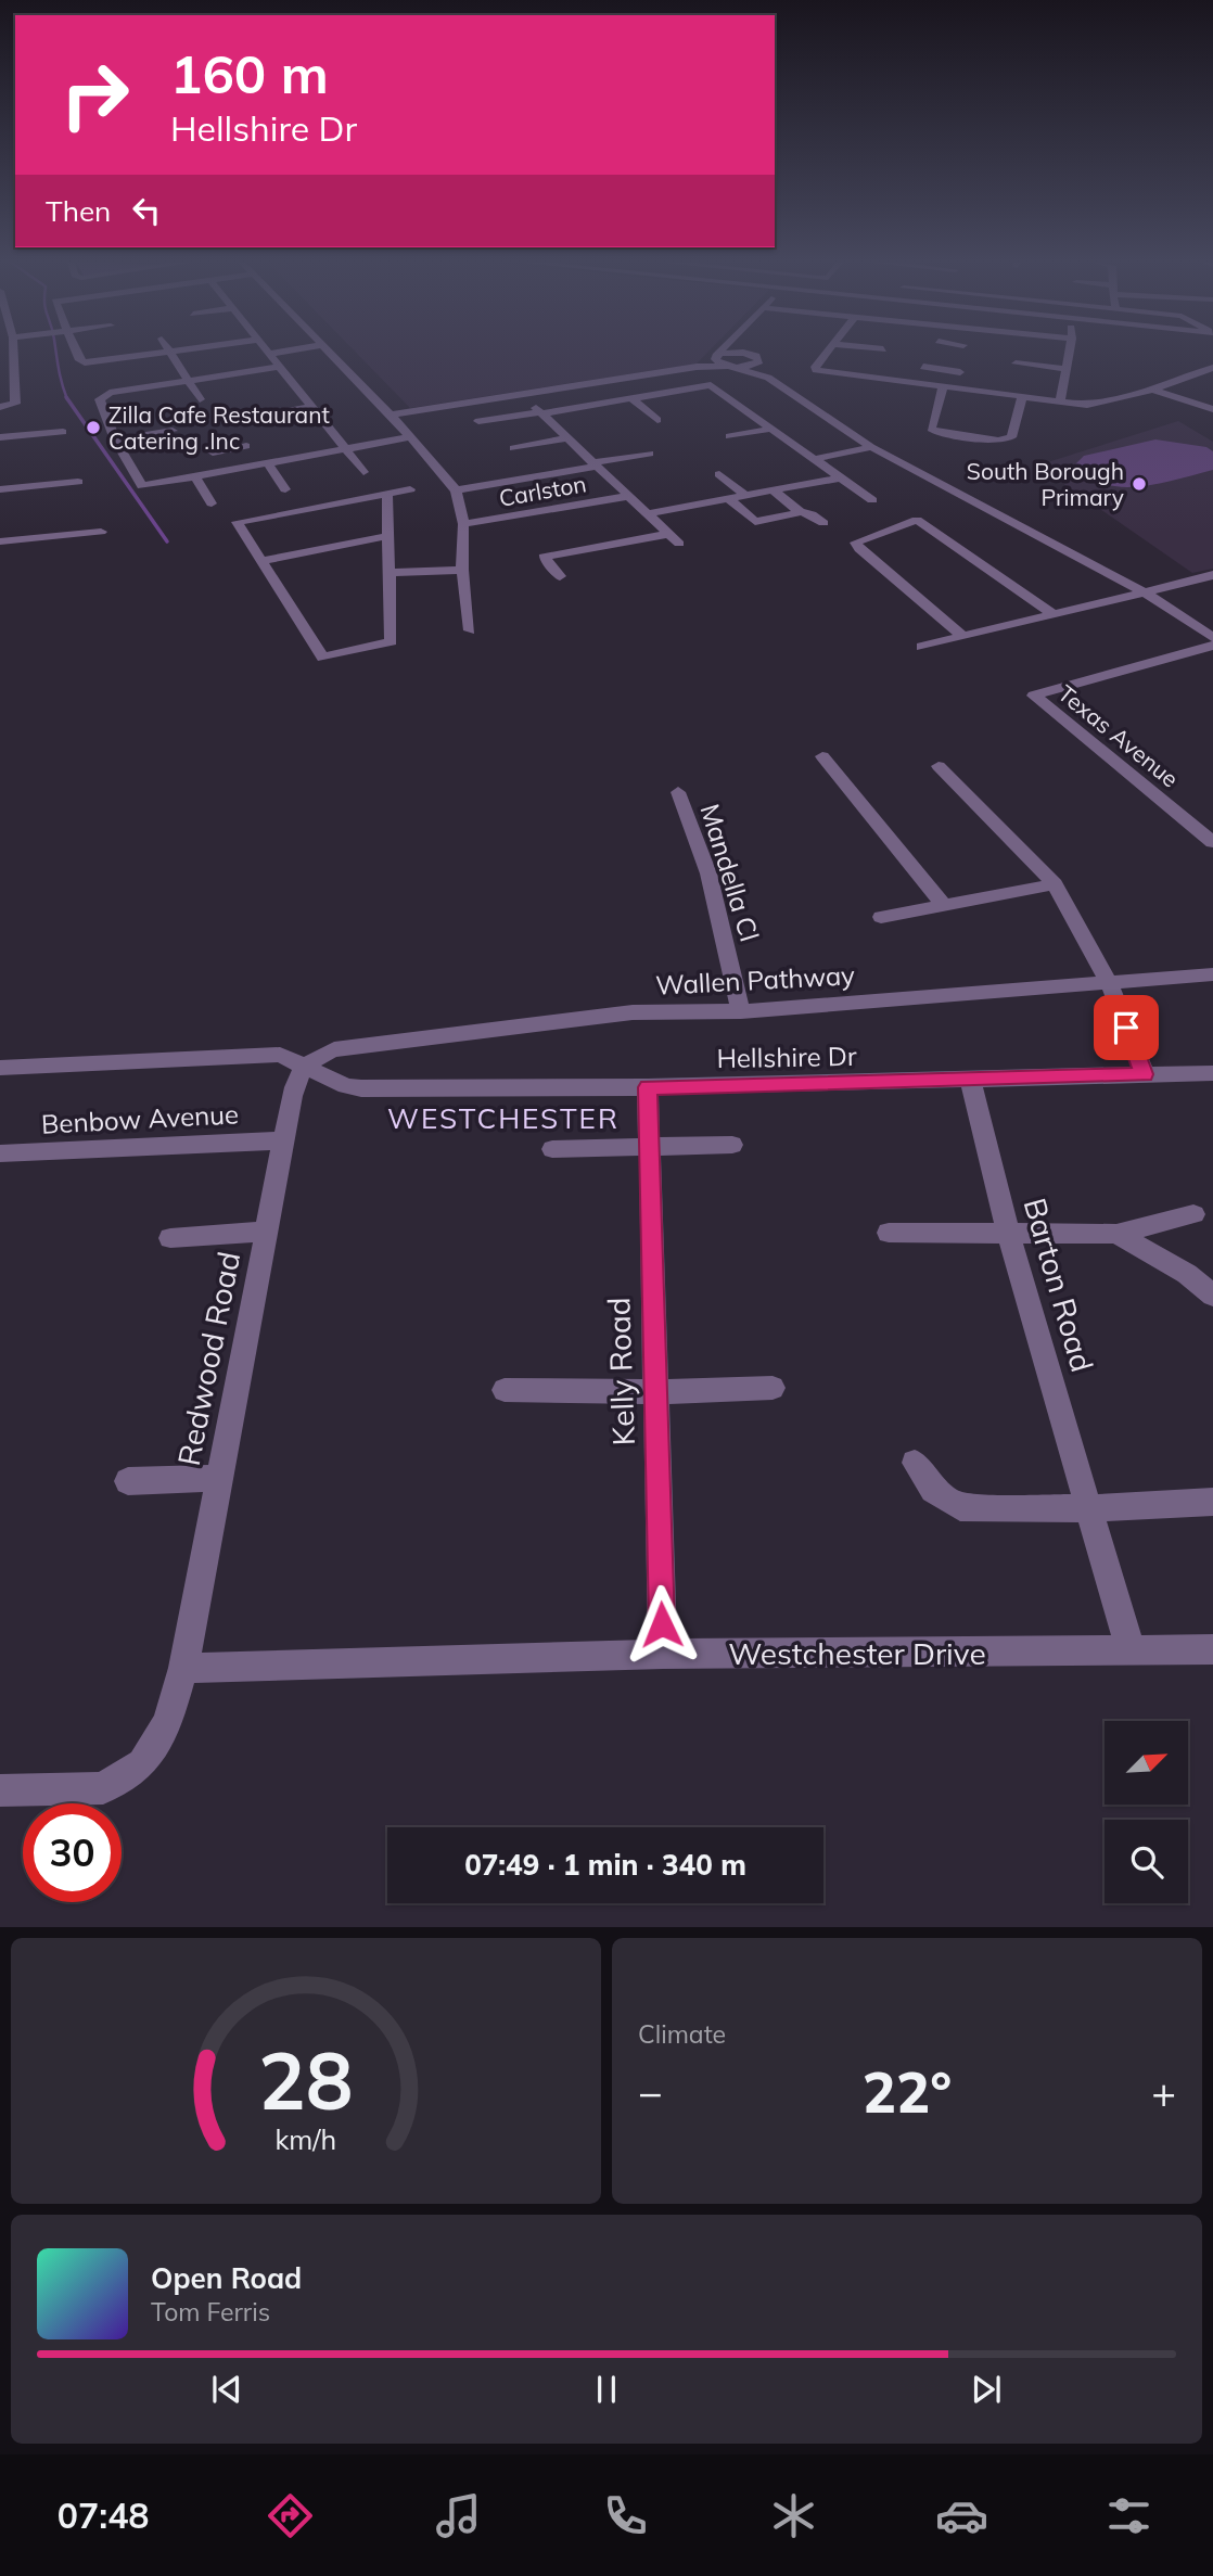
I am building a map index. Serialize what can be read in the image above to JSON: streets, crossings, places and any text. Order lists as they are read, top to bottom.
{
  "streets": {
    "street": [
      "Carlston",
      "Texas Avenue",
      "Mandella Cl",
      "Wallen Pathway",
      "Hellshire Dr",
      "Benbow Avenue",
      "Barton Road",
      "Redwood Road",
      "Kelly Road",
      "Westchester Drive"
    ]
  },
  "crossings": [
    ["Mandella Cl", "Wallen Pathway"],
    ["Wallen Pathway", "Hellshire Dr"],
    ["Wallen Pathway", "Redwood Road"],
    ["Hellshire Dr", "Barton Road"],
    ["Hellshire Dr", "Redwood Road"],
    ["Hellshire Dr", "Kelly Road"],
    ["Benbow Avenue", "Redwood Road"],
    ["Barton Road", "Westchester Drive"],
    ["Redwood Road", "Westchester Drive"],
    ["Kelly Road", "Westchester Drive"]
  ],
  "districts": ["WESTCHESTER"],
  "places": ["Zilla Cafe Restaurant Catering .Inc", "South Borough Primary"],
  "north": "top right",
  "page": {
    "turn": ["160 m", "Hellshire Dr"],
    "then": "Then",
    "limit": "30",
    "trip": "07:49 · 1 min · 340 m",
    "tile": "Climate",
    "heat": ["−", "22°", "+"],
    "song": ["Open Road", "Tom Ferris"],
    "tabs": "07:48",
    "gauge": ["28", "km/h"]
  }
}
